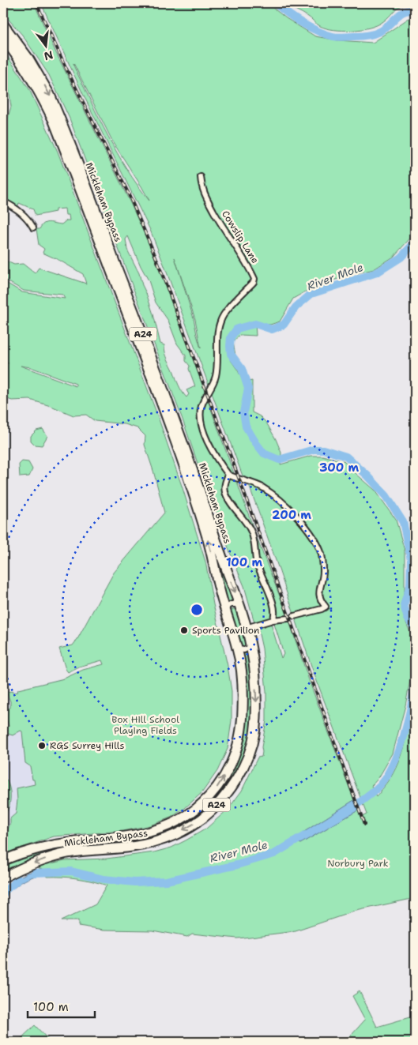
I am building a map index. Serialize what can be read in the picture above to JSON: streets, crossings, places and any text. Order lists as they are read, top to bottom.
{
  "streets": {
    "highway": ["Mickleham Bypass", "A24"],
    "street": ["Cowslip Lane"]
  },
  "water": ["River Mole"],
  "parks": ["Box Hill School Playing Fields", "Norbury Park"],
  "places": ["Sports Pavilion", "RGS Surrey Hills"],
  "scale_bar": "100 m",
  "north": "bottom",
  "rings": ["300 m", "200 m", "100 m"]
}
